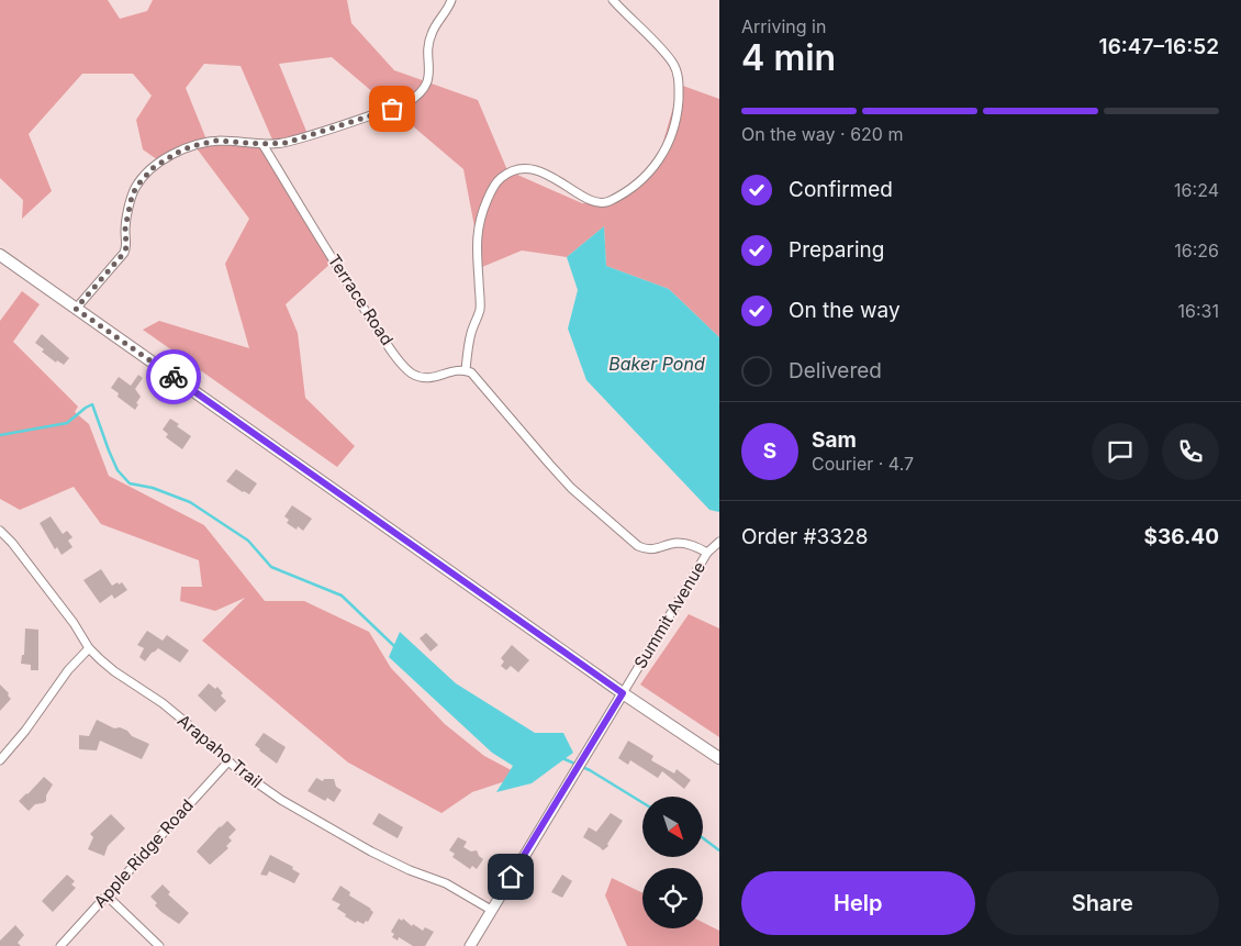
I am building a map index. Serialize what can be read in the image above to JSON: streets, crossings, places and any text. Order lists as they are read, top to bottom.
{
  "streets": {
    "street": [
      "Terrace Road",
      "Summit Avenue",
      "Arapaho Trail",
      "Apple Ridge Road"
    ]
  },
  "crossings": [
    ["Summit Avenue", "Arapaho Trail"],
    ["Arapaho Trail", "Apple Ridge Road"]
  ],
  "water": ["Baker Pond"],
  "north": "bottom right",
  "page": {
    "heading": ["4 min", "Arriving in", "16:47–16:52"],
    "panel": [
      "Sam",
      "Courier · 4.7",
      "Order #3328",
      "$36.40"
    ],
    "bar": "On the way · 620 m",
    "list": [
      ["Confirmed", "16:24"],
      ["Preparing", "16:26"],
      ["On the way", "16:31"],
      "Delivered"
    ],
    "round": "S",
    "buttons": ["Help", "Share"]
  }
}
